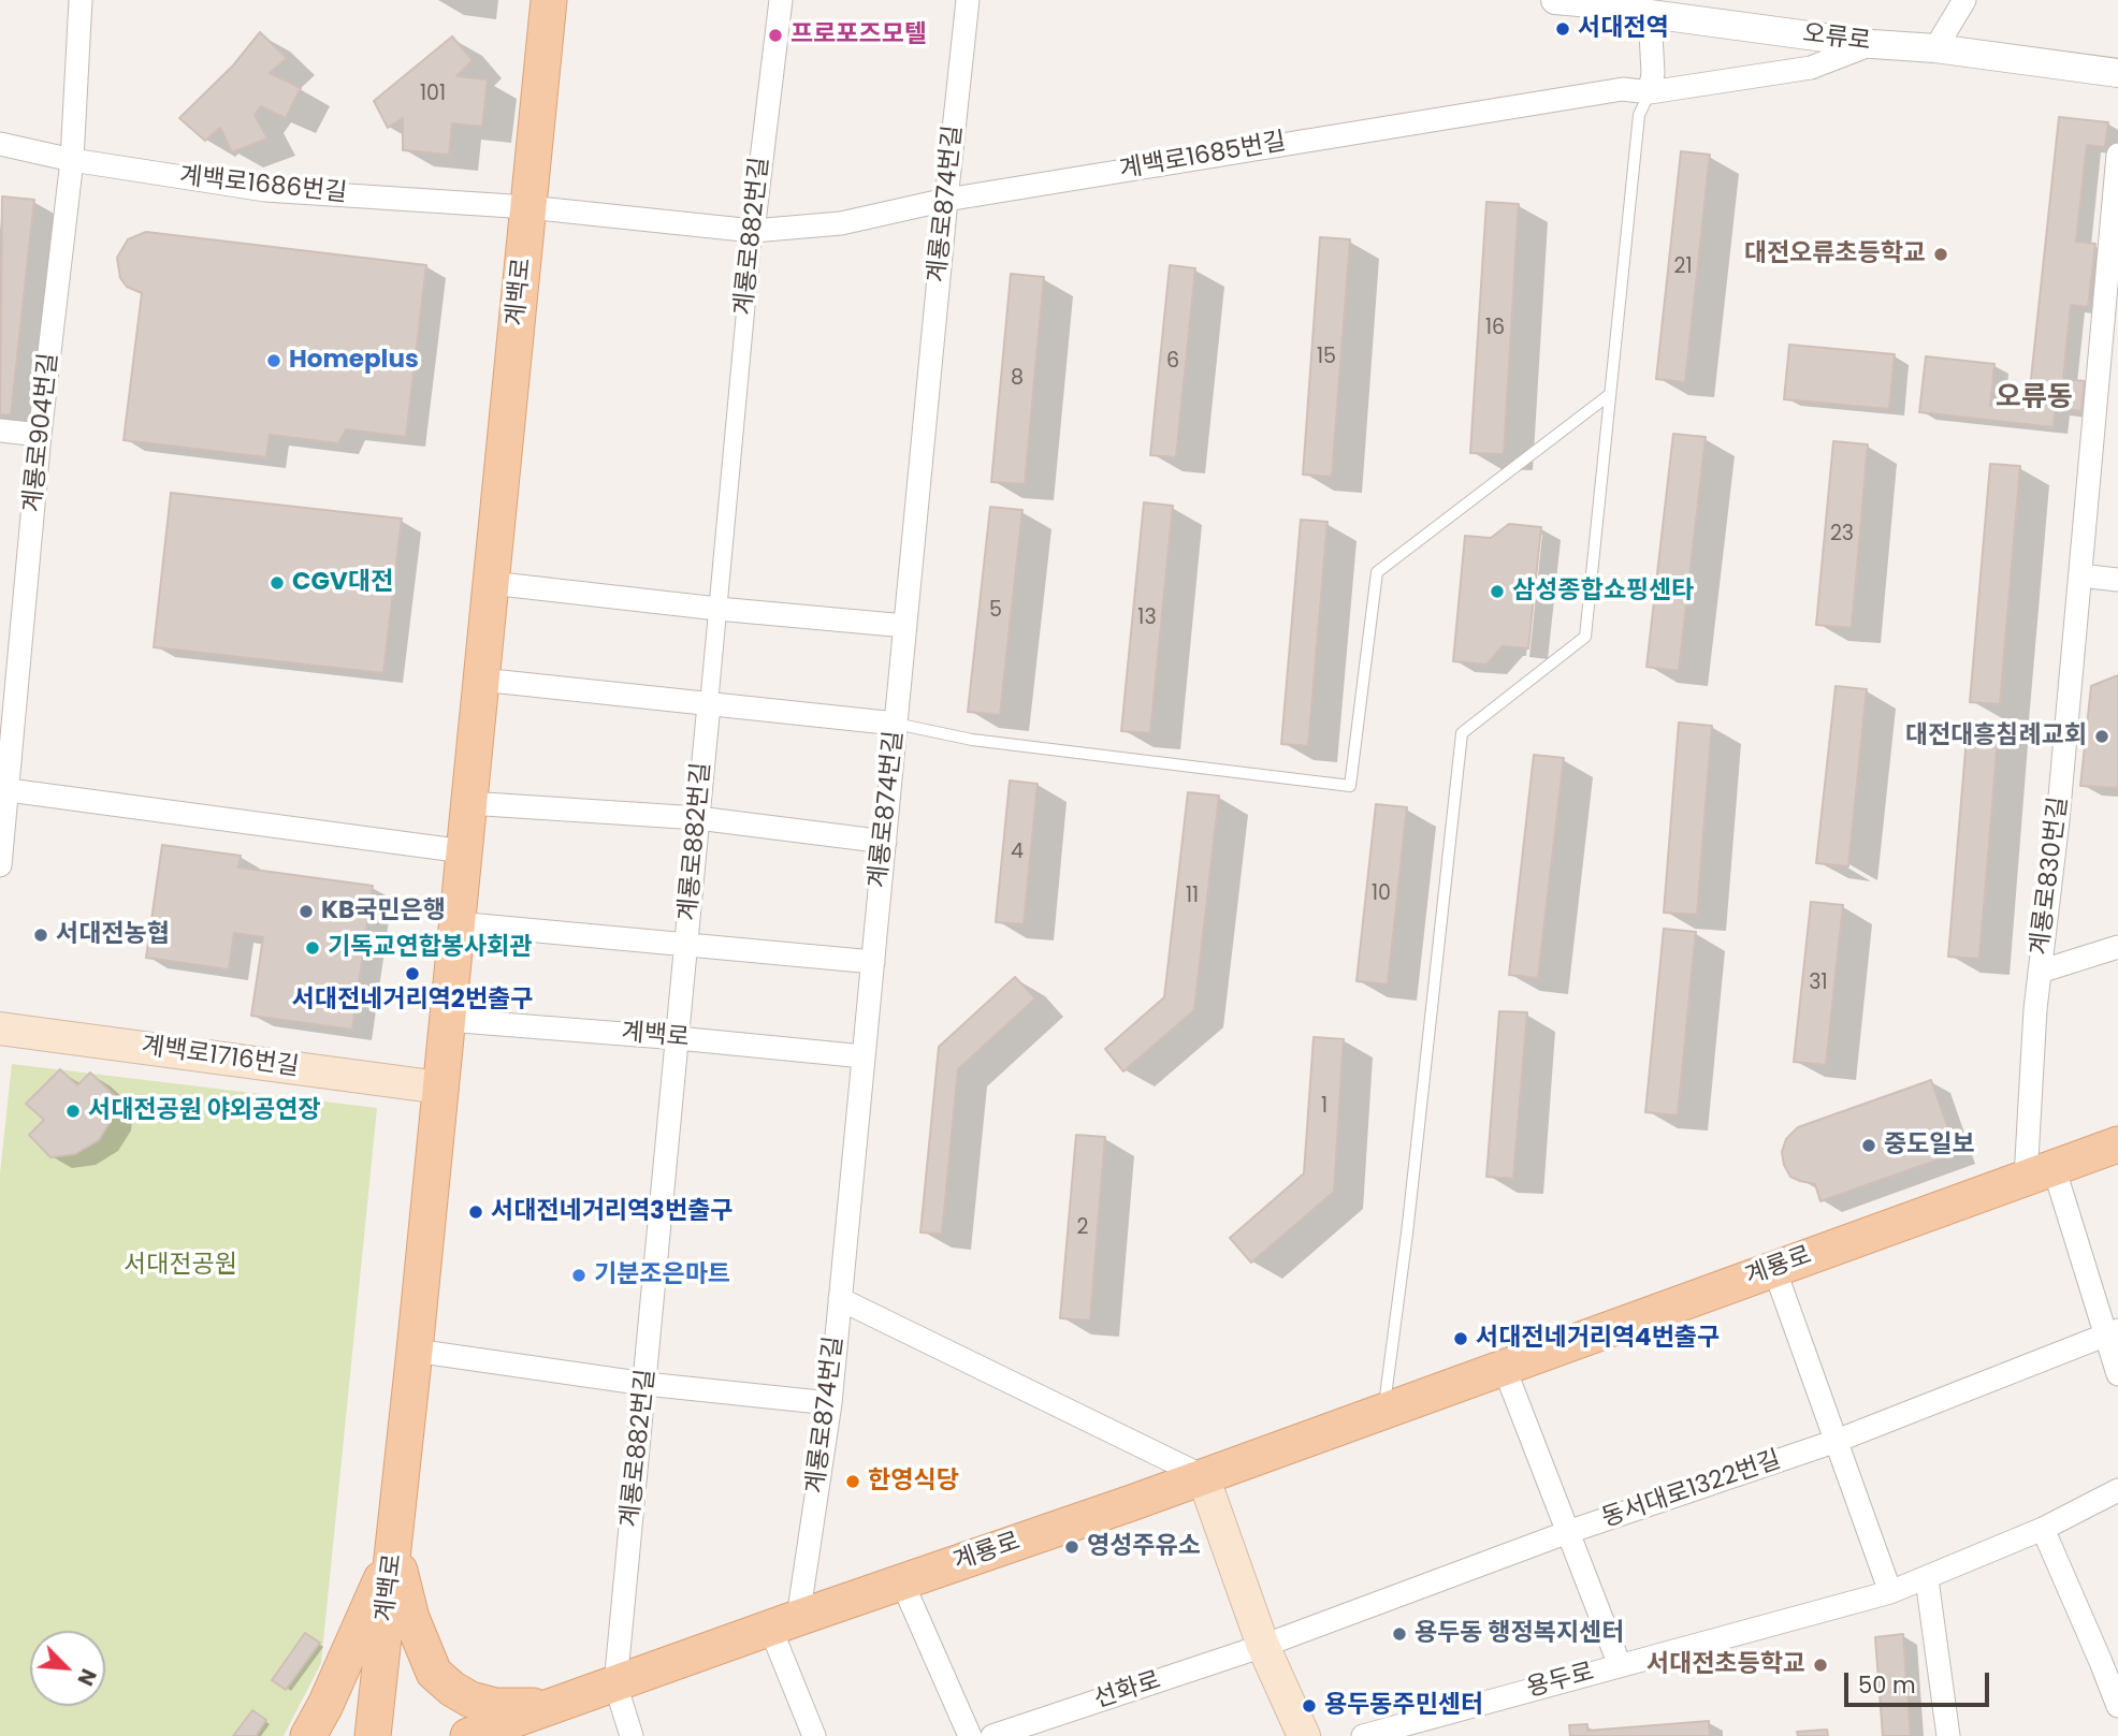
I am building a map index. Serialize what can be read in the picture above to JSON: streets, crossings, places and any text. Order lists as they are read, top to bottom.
{
  "streets": {
    "main road": ["계백로", "계백로1716번길", "계룡로"],
    "street": [
      "오류로",
      "계백로1685번길",
      "계백로1686번길",
      "계룡로874번길",
      "계룡로882번길",
      "계룡로904번길",
      "계룡로830번길",
      "동서대로1322번길",
      "용두로",
      "선화로"
    ]
  },
  "crossings": [
    ["오류로", "계백로1685번길"],
    ["계백로1685번길", "계백로1686번길"],
    ["계백로1685번길", "계룡로874번길"],
    ["계백로1685번길", "계룡로882번길"],
    ["계백로1685번길", "계백로"],
    ["계백로1686번길", "계백로"],
    ["계백로1686번길", "계룡로904번길"],
    ["계룡로874번길", "계백로"],
    ["계룡로874번길", "계룡로"],
    ["계룡로882번길", "계백로"],
    ["계룡로882번길", "계룡로"],
    ["계백로", "계백로1716번길"],
    ["계룡로830번길", "계룡로"],
    ["동서대로1322번길", "선화로"]
  ],
  "districts": ["오류동"],
  "parks": ["서대전공원"],
  "places": [
    "서대전역",
    "프로포즈모텔",
    "대전오류초등학교",
    "Homeplus",
    "CGV대전",
    "삼성종합쇼핑센타",
    "대전대흥침례교회",
    "KB국민은행",
    "서대전농협",
    "기독교연합봉사회관",
    "서대전네거리역2번출구",
    "서대전공원 야외공연장",
    "중도일보",
    "서대전네거리역3번출구",
    "기분조은마트",
    "서대전네거리역4번출구",
    "한영식당",
    "영성주유소",
    "용두동 행정복지센터",
    "서대전초등학교",
    "용두동주민센터"
  ],
  "house_numbers": [
    "101",
    "21",
    "16",
    "15",
    "6",
    "8",
    "23",
    "5",
    "13",
    "4",
    "10",
    "11",
    "31",
    "1",
    "2"
  ],
  "scale_bar": "50 m",
  "north": "bottom right"
}
